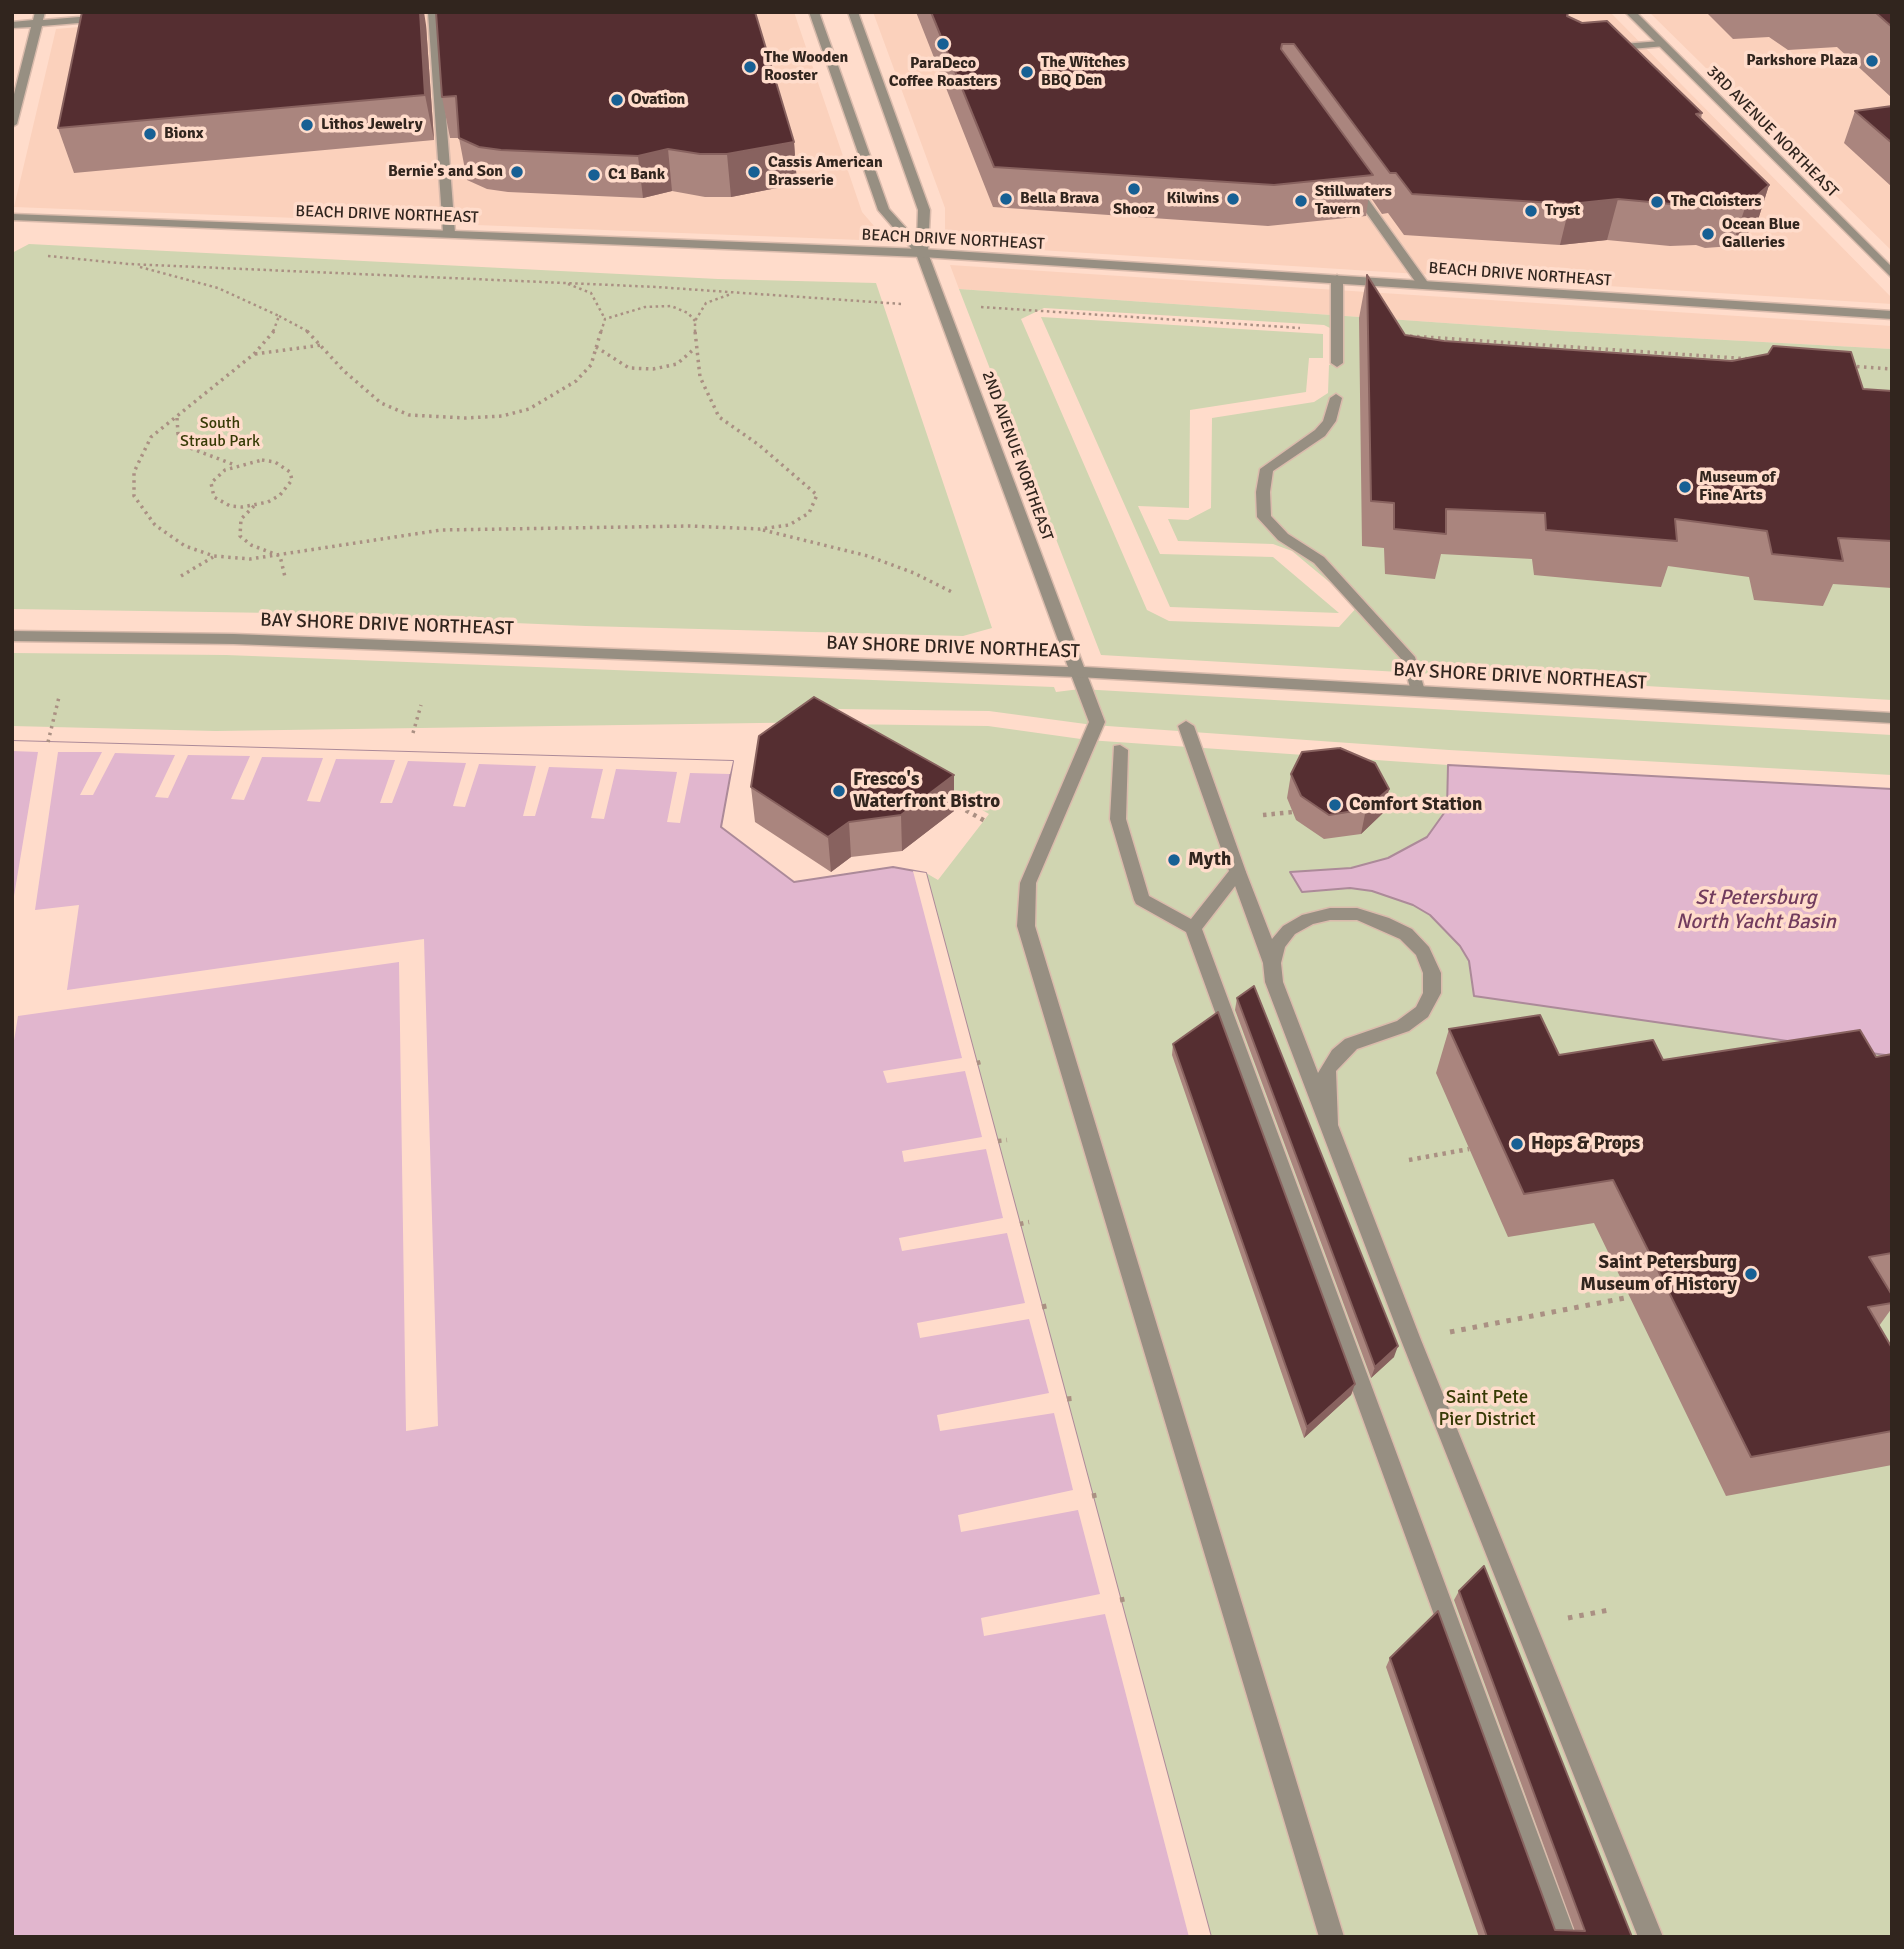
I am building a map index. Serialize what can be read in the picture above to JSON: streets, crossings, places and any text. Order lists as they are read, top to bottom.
{
  "streets": {
    "street": [
      "3RD AVENUE NORTHEAST",
      "BEACH DRIVE NORTHEAST",
      "2ND AVENUE NORTHEAST",
      "BAY SHORE DRIVE NORTHEAST"
    ]
  },
  "crossings": [
    ["BEACH DRIVE NORTHEAST", "2ND AVENUE NORTHEAST"],
    ["2ND AVENUE NORTHEAST", "BAY SHORE DRIVE NORTHEAST"]
  ],
  "water": ["St Petersburg North Yacht Basin"],
  "parks": ["South Straub Park", "Saint Pete Pier District"],
  "places": [
    "ParaDeco Coffee Roasters",
    "Parkshore Plaza",
    "The Wooden Rooster",
    "The Witches BBQ Den",
    "Ovation",
    "Lithos Jewelry",
    "Bionx",
    "Bernie's and Son",
    "Cassis American Brasserie",
    "C1 Bank",
    "Shooz",
    "Bella Brava",
    "Kilwins",
    "Stillwaters Tavern",
    "The Cloisters",
    "Tryst",
    "Ocean Blue Galleries",
    "Museum of Fine Arts",
    "Fresco's Waterfront Bistro",
    "Comfort Station",
    "Myth",
    "Hops & Props",
    "Saint Petersburg Museum of History"
  ]
}
